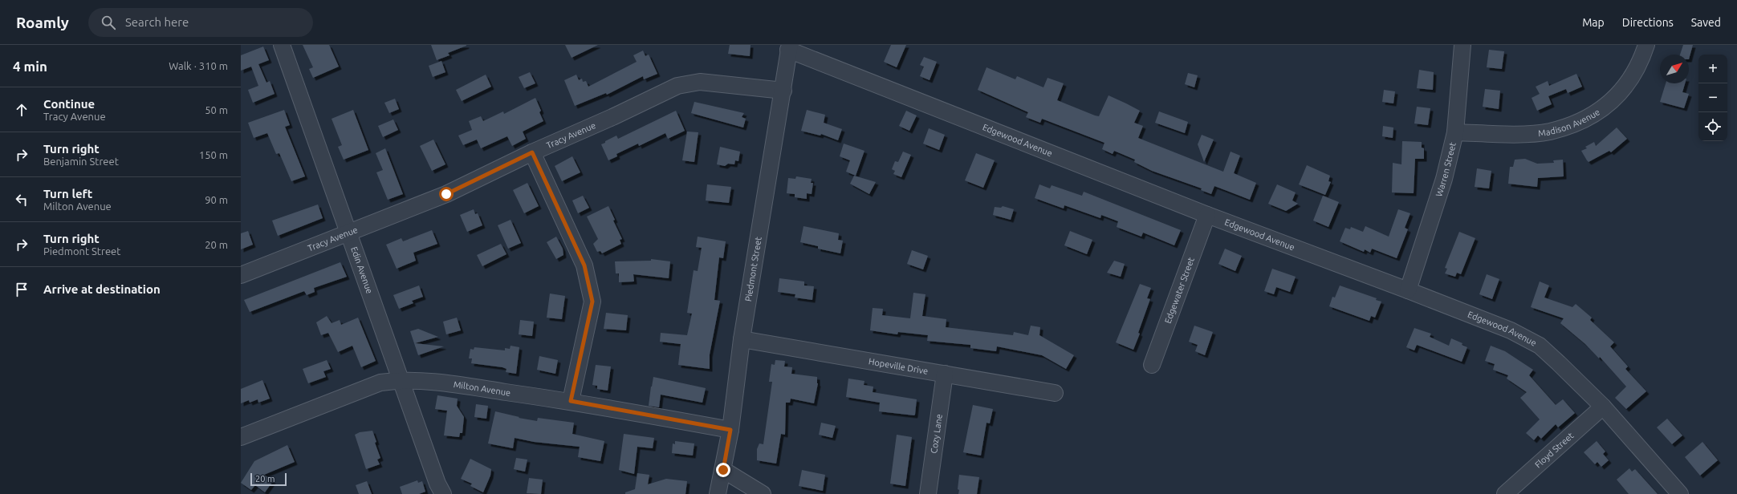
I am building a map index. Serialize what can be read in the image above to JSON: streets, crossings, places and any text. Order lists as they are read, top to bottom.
{
  "streets": {
    "street": [
      "Madison Avenue",
      "Tracy Avenue",
      "Edgewood Avenue",
      "Warren Street",
      "Edin Avenue",
      "Piedmont Street",
      "Edgewater Street",
      "Hopeville Drive",
      "Milton Avenue",
      "Cozy Lane",
      "Floyd Street"
    ]
  },
  "crossings": [
    ["Madison Avenue", "Warren Street"],
    ["Tracy Avenue", "Edin Avenue"],
    ["Tracy Avenue", "Piedmont Street"],
    ["Edgewood Avenue", "Warren Street"],
    ["Edgewood Avenue", "Piedmont Street"],
    ["Edgewood Avenue", "Edgewater Street"],
    ["Edgewood Avenue", "Floyd Street"],
    ["Edin Avenue", "Milton Avenue"],
    ["Piedmont Street", "Hopeville Drive"],
    ["Piedmont Street", "Milton Avenue"],
    ["Hopeville Drive", "Cozy Lane"]
  ],
  "scale_bar": "20 m",
  "north": "top right",
  "page": {
    "header": "Roamly",
    "search": "Search here",
    "nav": ["Map", "Directions", "Saved"],
    "heading": ["4 min", "Walk · 310 m"],
    "map_buttons": ["+", "−"],
    "list": [
      ["Continue", "Tracy Avenue", "50 m"],
      ["Turn right", "Benjamin Street", "150 m"],
      ["Turn left", "Milton Avenue", "90 m"],
      ["Turn right", "Piedmont Street", "20 m"],
      "Arrive at destination"
    ],
    "scale": "20 m"
  }
}
